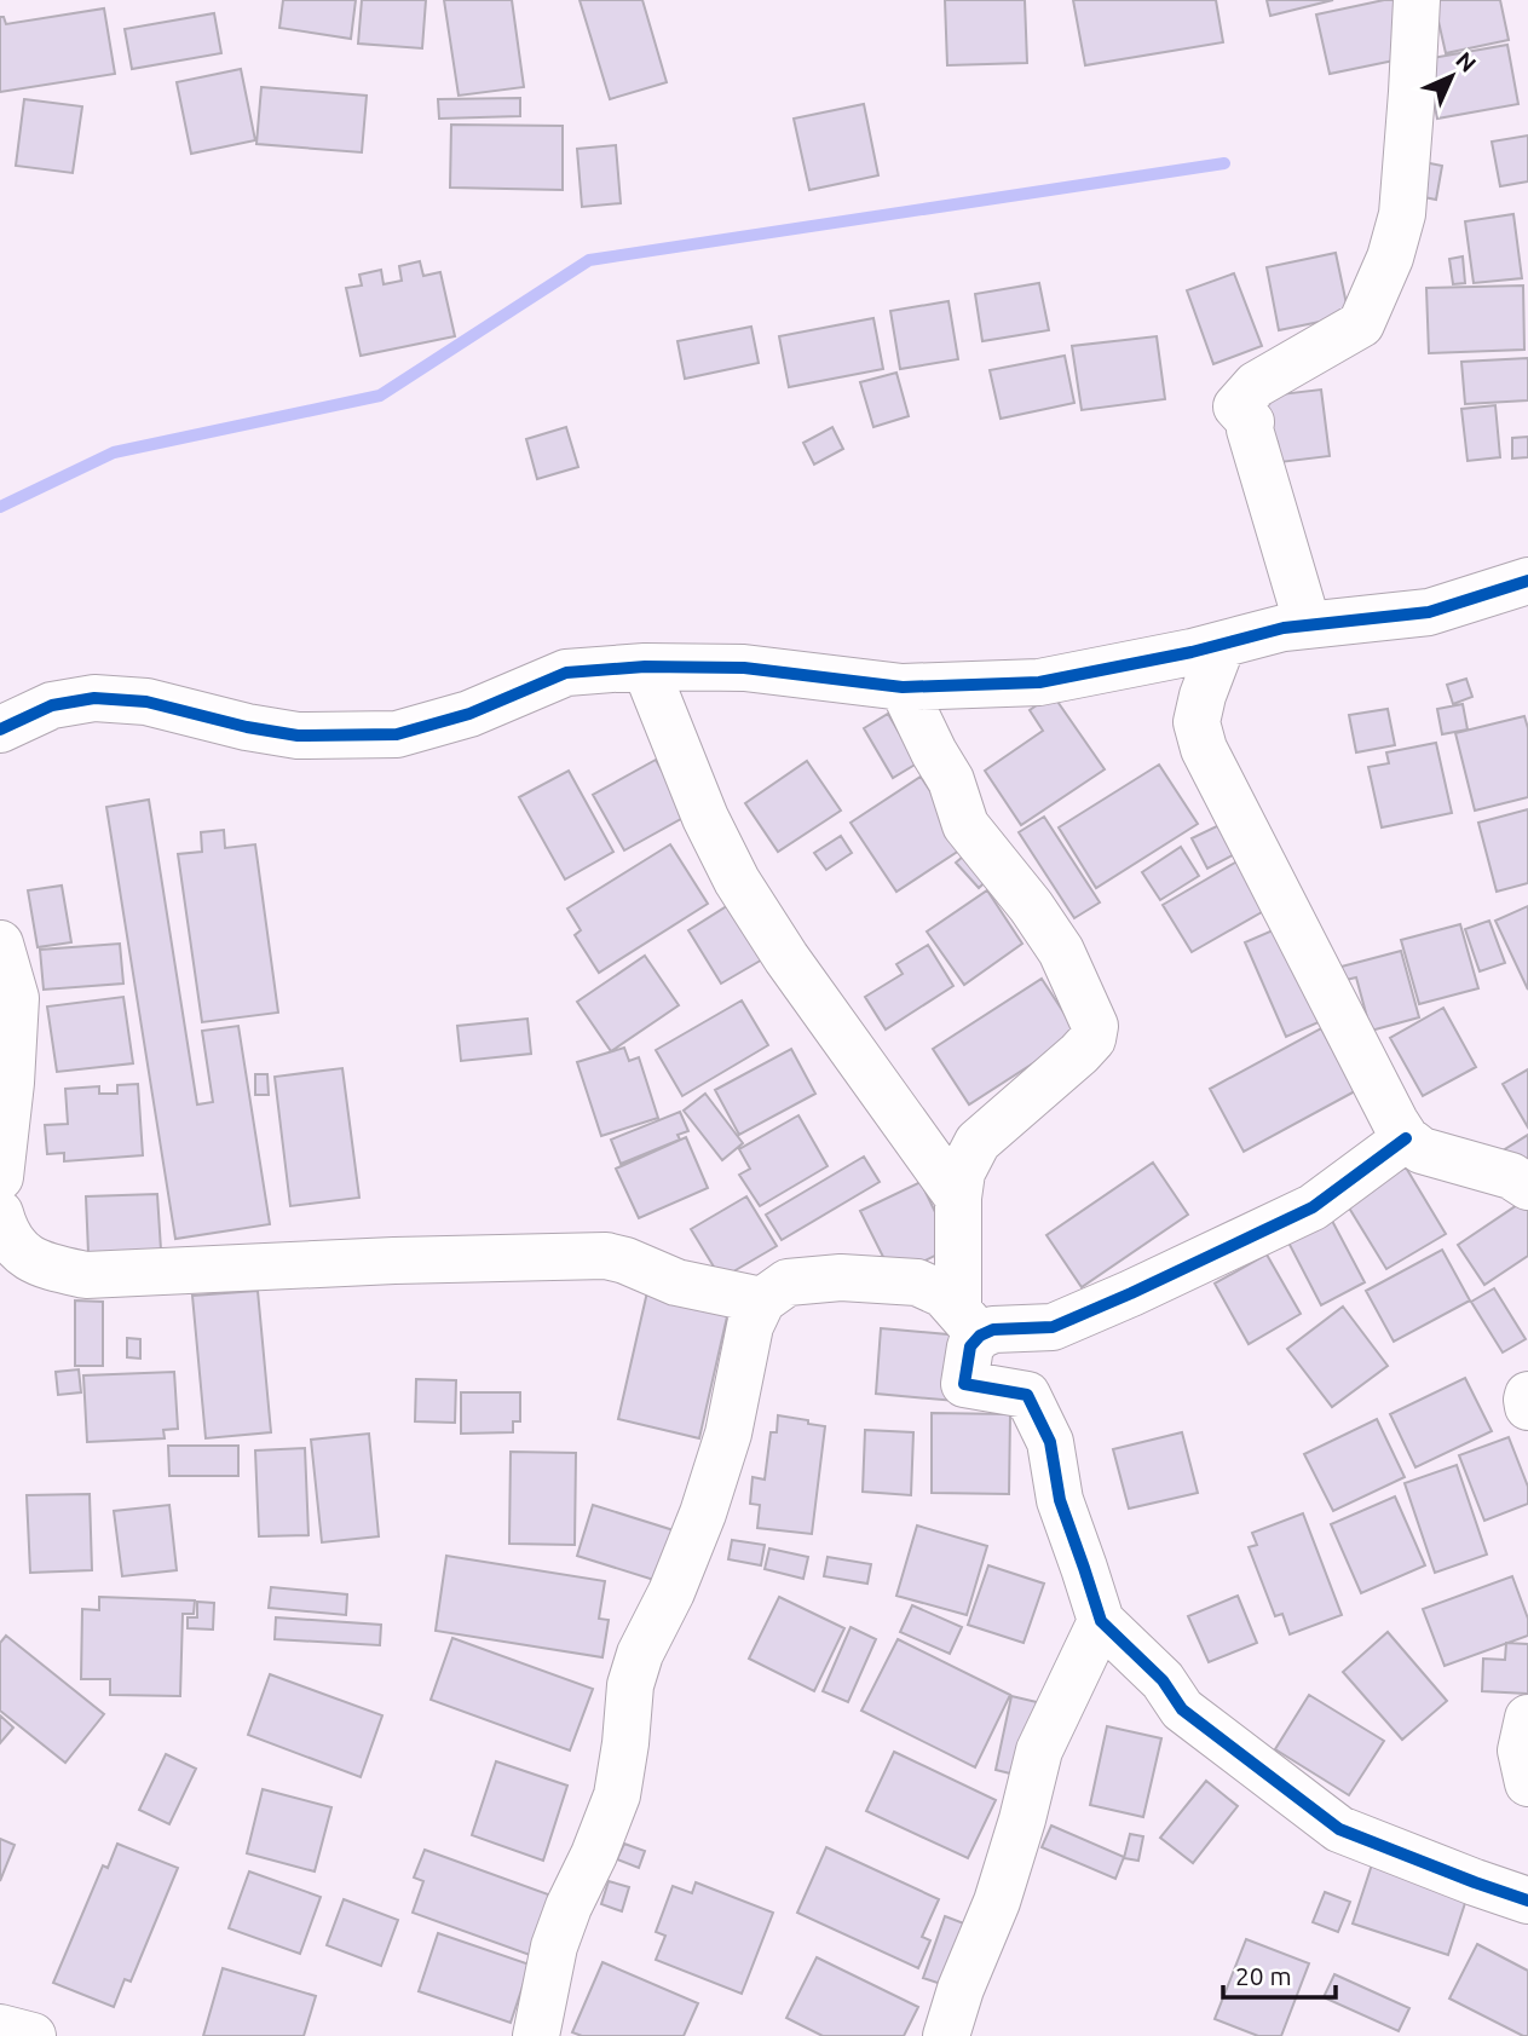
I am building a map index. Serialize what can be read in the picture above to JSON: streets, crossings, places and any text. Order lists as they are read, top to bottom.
{
  "scale_bar": "20 m",
  "north": "top right"
}
